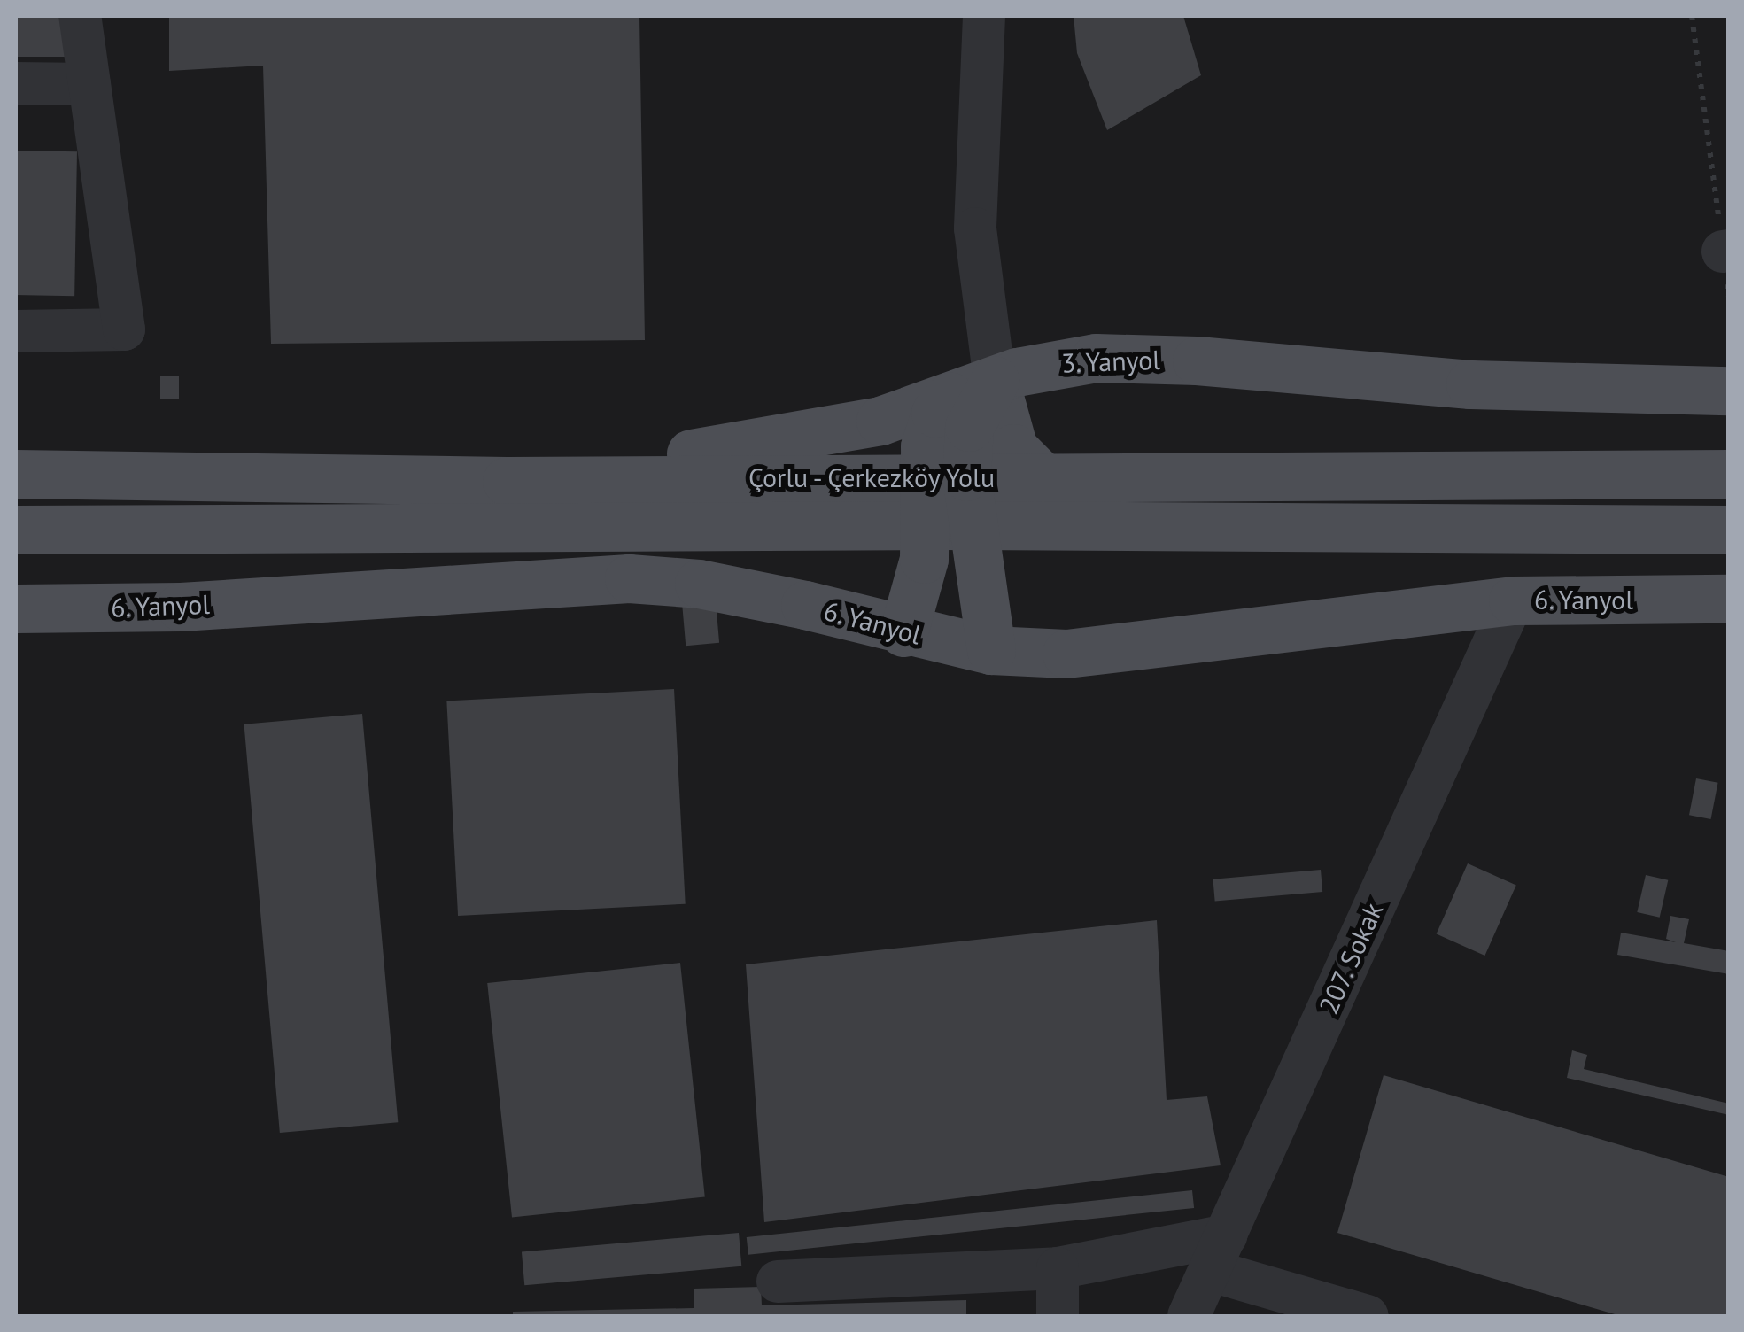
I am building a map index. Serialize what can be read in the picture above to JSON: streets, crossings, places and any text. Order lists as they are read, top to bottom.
{
  "streets": {
    "main road": ["3. Yanyol", "Çorlu - Çerkezköy Yolu", "6. Yanyol"],
    "street": ["207. Sokak"]
  },
  "crossings": [
    ["3. Yanyol", "Çorlu - Çerkezköy Yolu"],
    ["6. Yanyol", "207. Sokak"]
  ]
}
